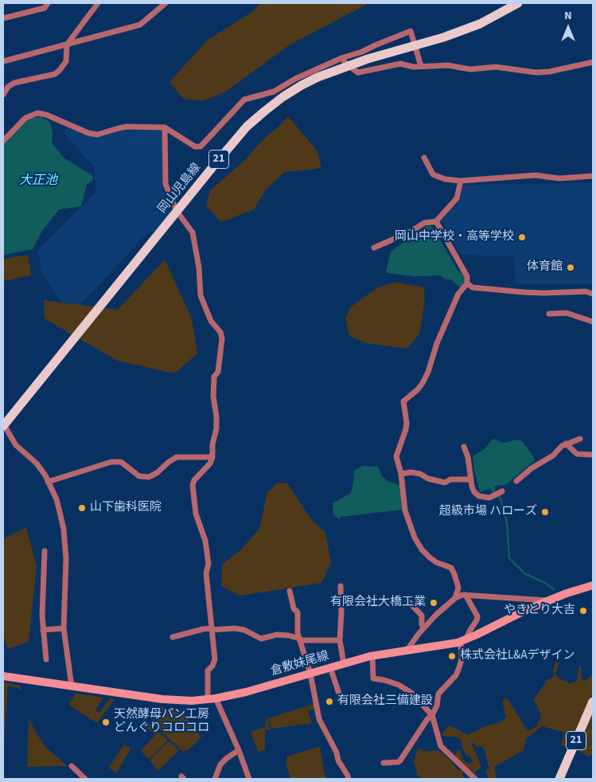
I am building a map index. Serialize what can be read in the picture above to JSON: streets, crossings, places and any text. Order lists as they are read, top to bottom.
{
  "streets": {
    "main road": ["21", "岡山児島線", "倉敷妹尾線"]
  },
  "water": ["大正池"],
  "places": [
    "岡山中学校・高等学校",
    "体育館",
    "山下歯科医院",
    "超級市場 ハローズ",
    "有限会社大橋工業",
    "やきとり大吉",
    "株式会社L&Aデザイン",
    "有限会社三備建設",
    "天然酵母パン工房 どんぐりコロコロ"
  ],
  "north": "top"
}
